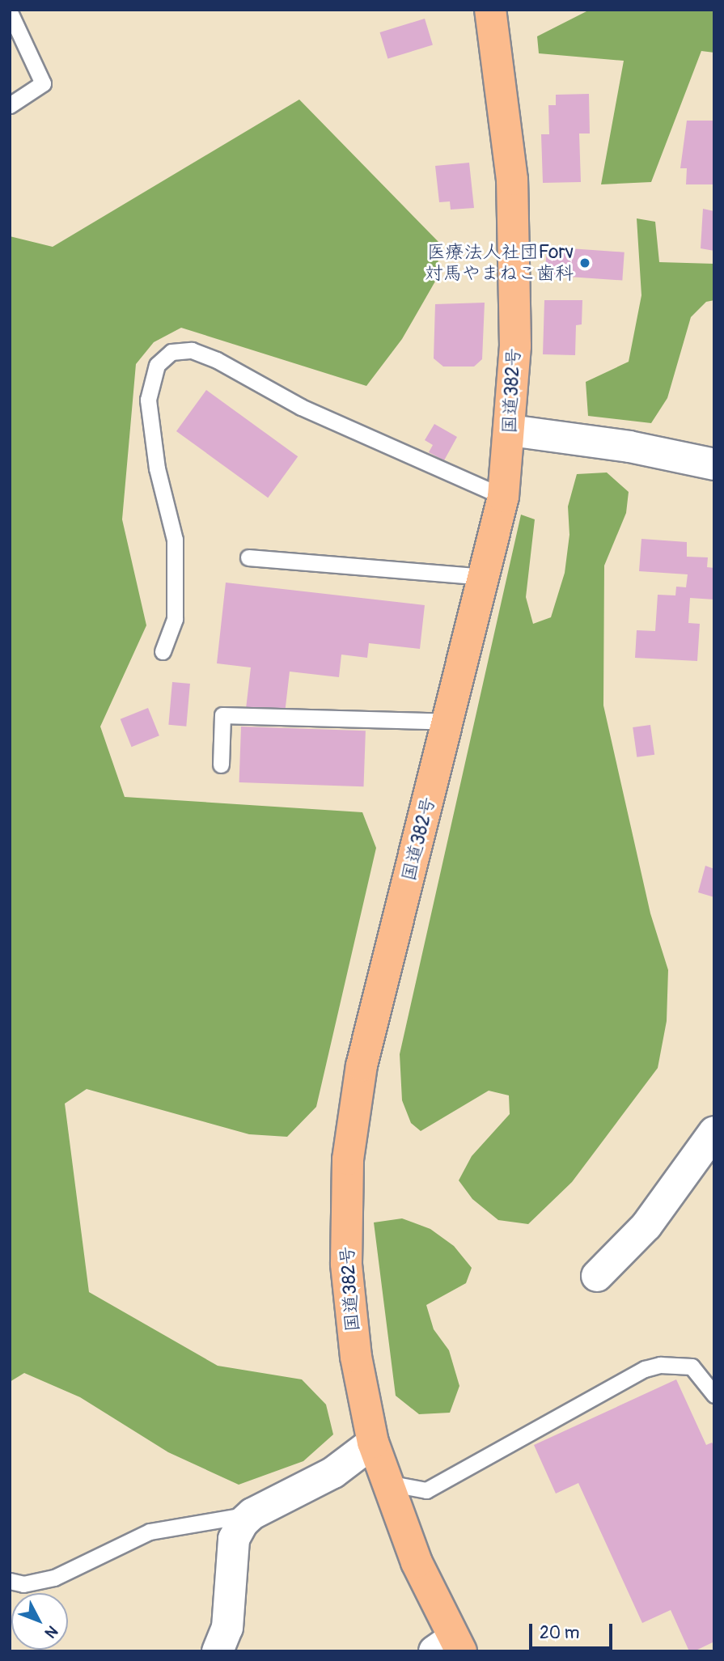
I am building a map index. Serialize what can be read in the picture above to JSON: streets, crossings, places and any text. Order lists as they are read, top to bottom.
{
  "streets": {
    "highway": ["国道382号"]
  },
  "places": ["医療法人社団Forv 対馬やまねこ歯科"],
  "scale_bar": "20 m",
  "north": "bottom right"
}
